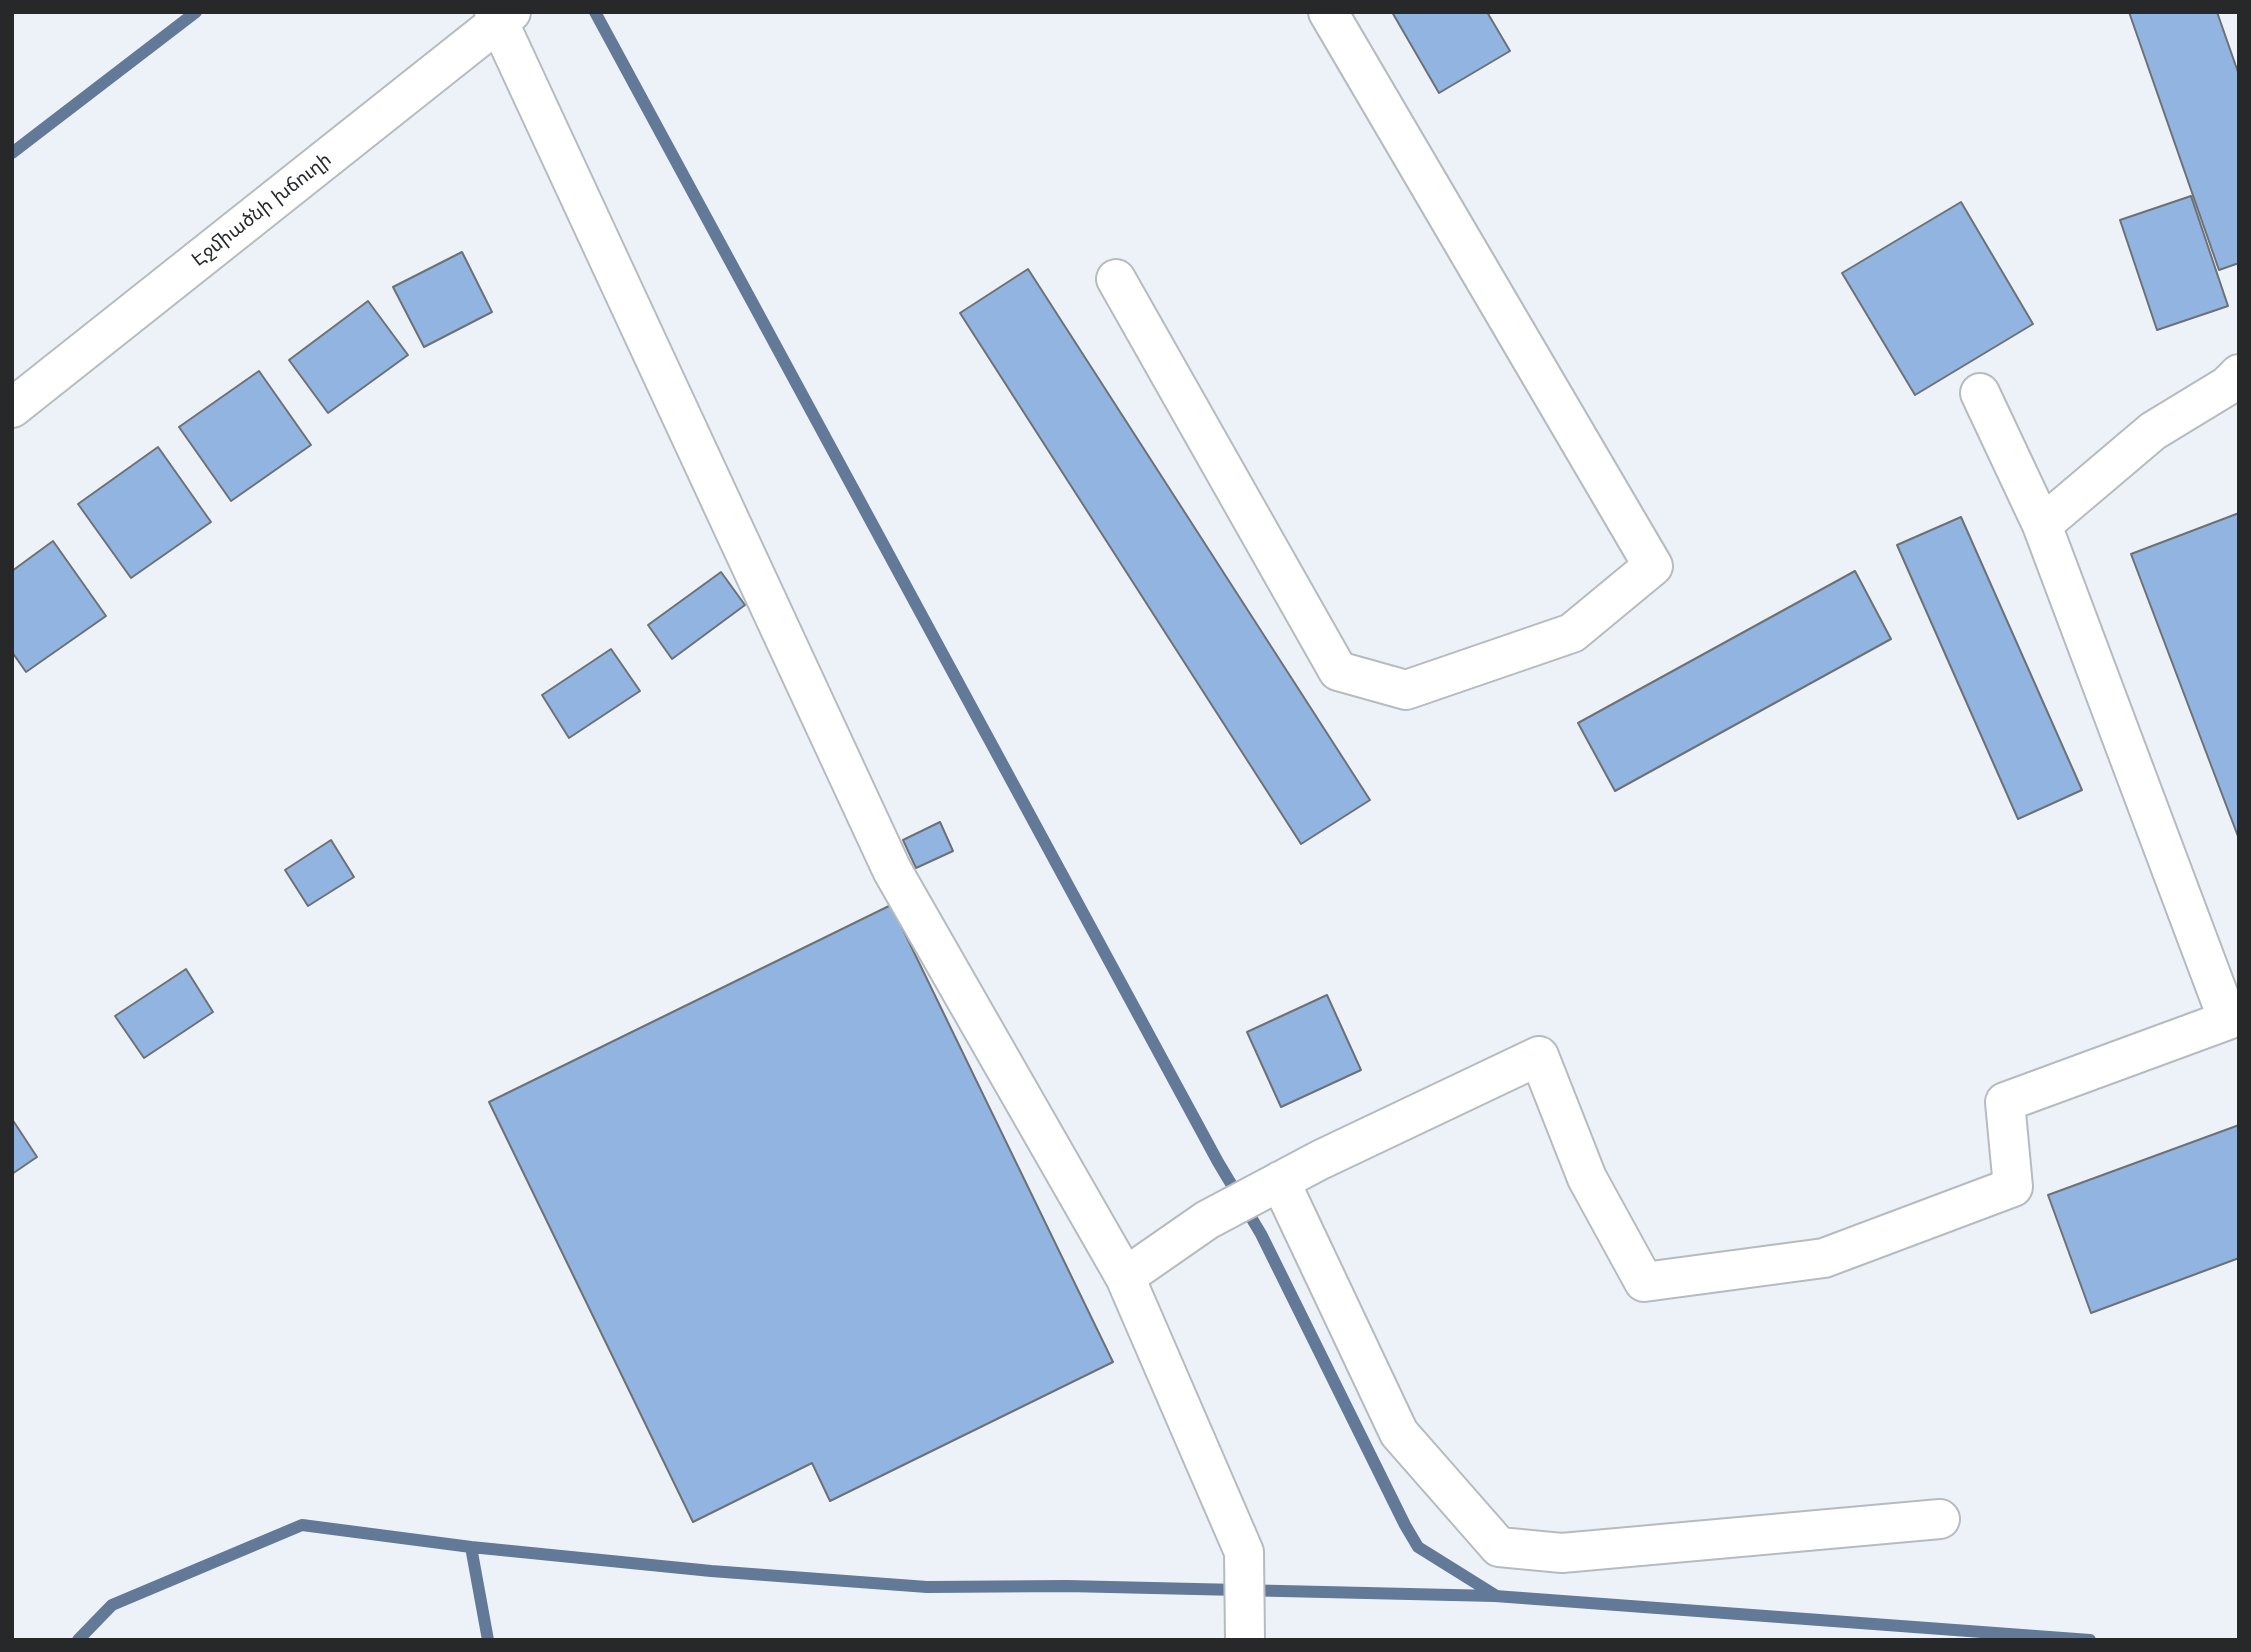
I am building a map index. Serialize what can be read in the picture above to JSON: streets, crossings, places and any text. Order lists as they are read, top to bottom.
{
  "streets": {
    "main road": ["Էջմիածնի խճուղի"]
  }
}
